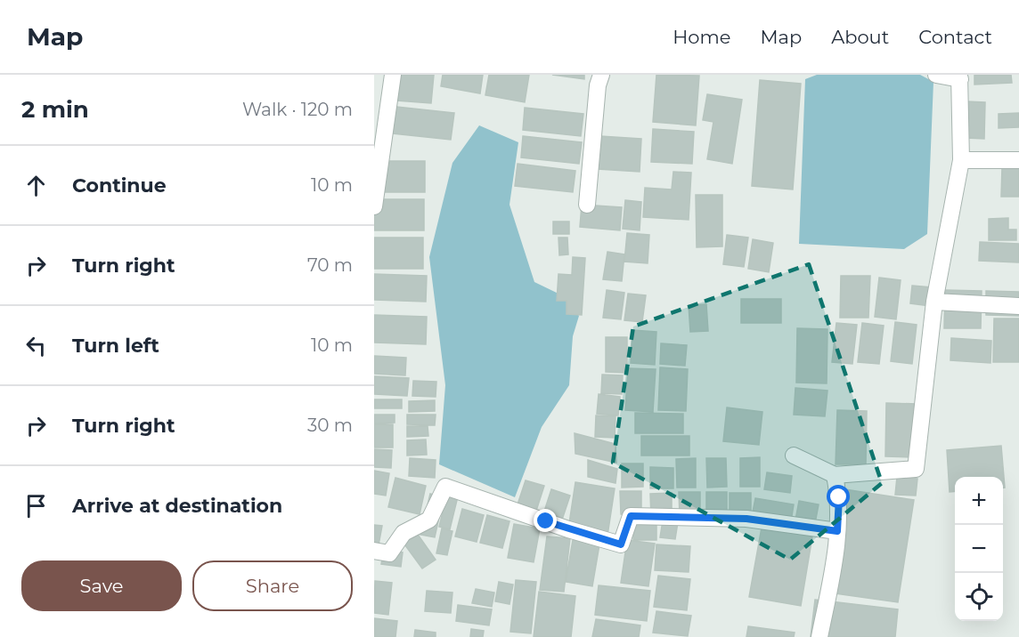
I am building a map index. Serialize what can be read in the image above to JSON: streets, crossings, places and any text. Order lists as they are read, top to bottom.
{
  "page": {
    "header": "Map",
    "nav": [
      "Home",
      "Map",
      "About",
      "Contact"
    ],
    "heading": ["2 min", "Walk · 120 m"],
    "list": [
      ["Continue", "10 m"],
      ["Turn right", "70 m"],
      ["Turn left", "10 m"],
      ["Turn right", "30 m"],
      "Arrive at destination"
    ],
    "map_buttons": ["+", "−"],
    "buttons": ["Save", "Share"]
  }
}
